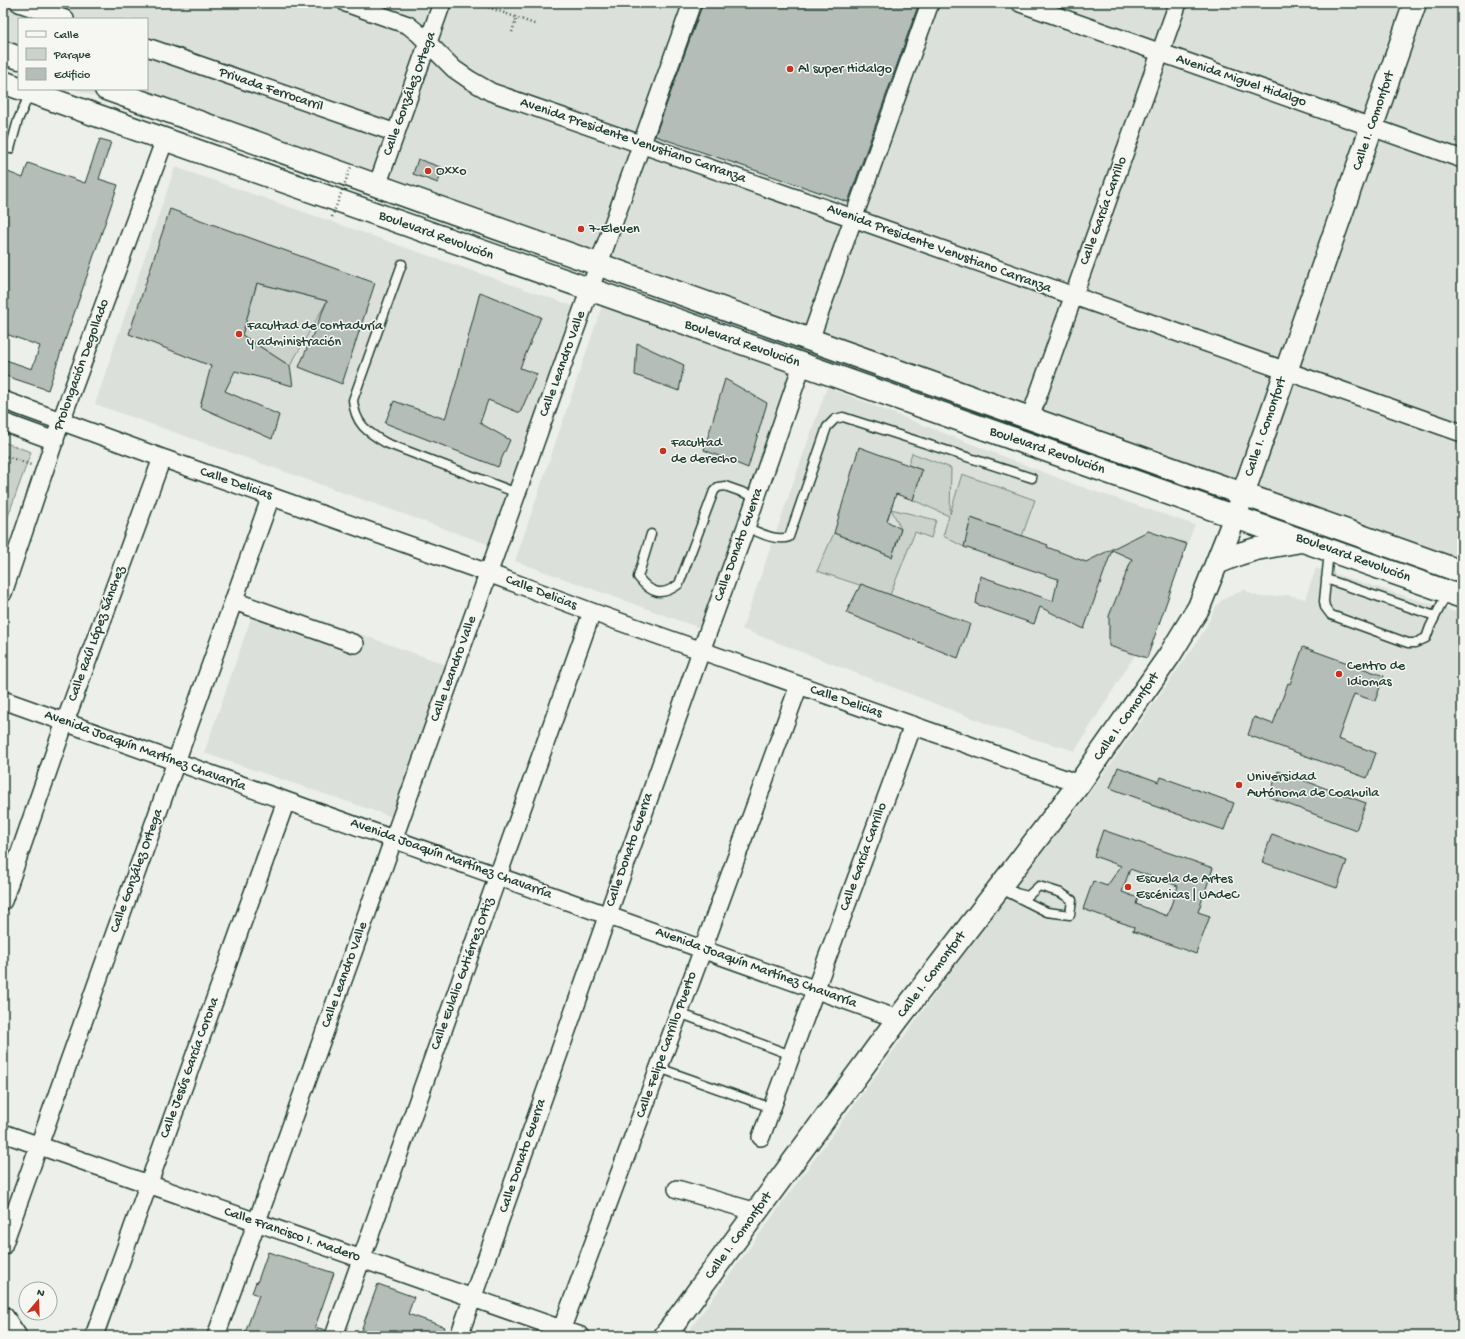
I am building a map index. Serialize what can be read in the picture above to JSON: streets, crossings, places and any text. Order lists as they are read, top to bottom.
{
  "streets": {
    "main road": ["Calle I. Comonfort", "Boulevard Revolución"],
    "street": [
      "Avenida Miguel Hidalgo",
      "Privada Ferrocarril",
      "Calle González Ortega",
      "Avenida Presidente Venustiano Carranza",
      "Calle García Carrillo",
      "Calle Leandro Valle",
      "Prolongación Degollado",
      "Calle Delicias",
      "Calle Donato Guerra",
      "Calle Raúl López Sánchez",
      "Avenida Joaquín Martínez Chavarría",
      "Calle Eulalio Gutiérrez Ortiz",
      "Calle Felipe Carrillo Puerto",
      "Calle Jesús García Corona",
      "Calle Francisco I. Madero"
    ]
  },
  "crossings": [
    ["Avenida Miguel Hidalgo", "Calle I. Comonfort"],
    ["Avenida Miguel Hidalgo", "Calle García Carrillo"],
    ["Privada Ferrocarril", "Calle González Ortega"],
    ["Calle González Ortega", "Avenida Presidente Venustiano Carranza"],
    ["Calle González Ortega", "Calle Delicias"],
    ["Calle González Ortega", "Avenida Joaquín Martínez Chavarría"],
    ["Calle González Ortega", "Calle Francisco I. Madero"],
    ["Calle I. Comonfort", "Avenida Presidente Venustiano Carranza"],
    ["Calle I. Comonfort", "Boulevard Revolución"],
    ["Calle I. Comonfort", "Calle Delicias"],
    ["Calle I. Comonfort", "Avenida Joaquín Martínez Chavarría"],
    ["Avenida Presidente Venustiano Carranza", "Calle García Carrillo"],
    ["Avenida Presidente Venustiano Carranza", "Calle Leandro Valle"],
    ["Calle García Carrillo", "Calle Delicias"],
    ["Calle García Carrillo", "Avenida Joaquín Martínez Chavarría"],
    ["Boulevard Revolución", "Calle Leandro Valle"],
    ["Boulevard Revolución", "Prolongación Degollado"],
    ["Boulevard Revolución", "Calle Donato Guerra"],
    ["Calle Leandro Valle", "Calle Delicias"],
    ["Calle Leandro Valle", "Avenida Joaquín Martínez Chavarría"],
    ["Calle Leandro Valle", "Calle Francisco I. Madero"],
    ["Prolongación Degollado", "Calle Delicias"],
    ["Calle Delicias", "Calle Donato Guerra"],
    ["Calle Delicias", "Calle Raúl López Sánchez"],
    ["Calle Delicias", "Calle Eulalio Gutiérrez Ortiz"],
    ["Calle Delicias", "Calle Felipe Carrillo Puerto"],
    ["Calle Donato Guerra", "Avenida Joaquín Martínez Chavarría"],
    ["Calle Donato Guerra", "Calle Francisco I. Madero"],
    ["Calle Raúl López Sánchez", "Avenida Joaquín Martínez Chavarría"],
    ["Avenida Joaquín Martínez Chavarría", "Calle Eulalio Gutiérrez Ortiz"],
    ["Avenida Joaquín Martínez Chavarría", "Calle Felipe Carrillo Puerto"],
    ["Avenida Joaquín Martínez Chavarría", "Calle Jesús García Corona"],
    ["Calle Eulalio Gutiérrez Ortiz", "Calle Francisco I. Madero"],
    ["Calle Felipe Carrillo Puerto", "Calle Francisco I. Madero"],
    ["Calle Jesús García Corona", "Calle Francisco I. Madero"]
  ],
  "places": [
    "Al super Hidalgo",
    "Oxxo",
    "7-Eleven",
    "Facultad de contaduría y administración",
    "Facultad de derecho",
    "Centro de Idiomas",
    "Universidad Autónoma de Coahuila",
    "Escuela de Artes Escénicas | UAdeC"
  ],
  "legend": ["Calle", "Parque", "Edificio"],
  "north": "top"
}
